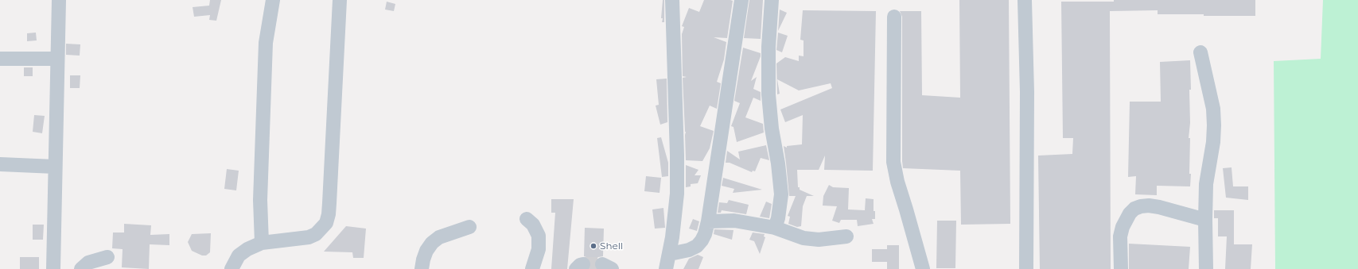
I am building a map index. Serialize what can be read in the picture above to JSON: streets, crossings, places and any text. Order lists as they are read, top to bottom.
{
  "places": ["Shell"]
}
